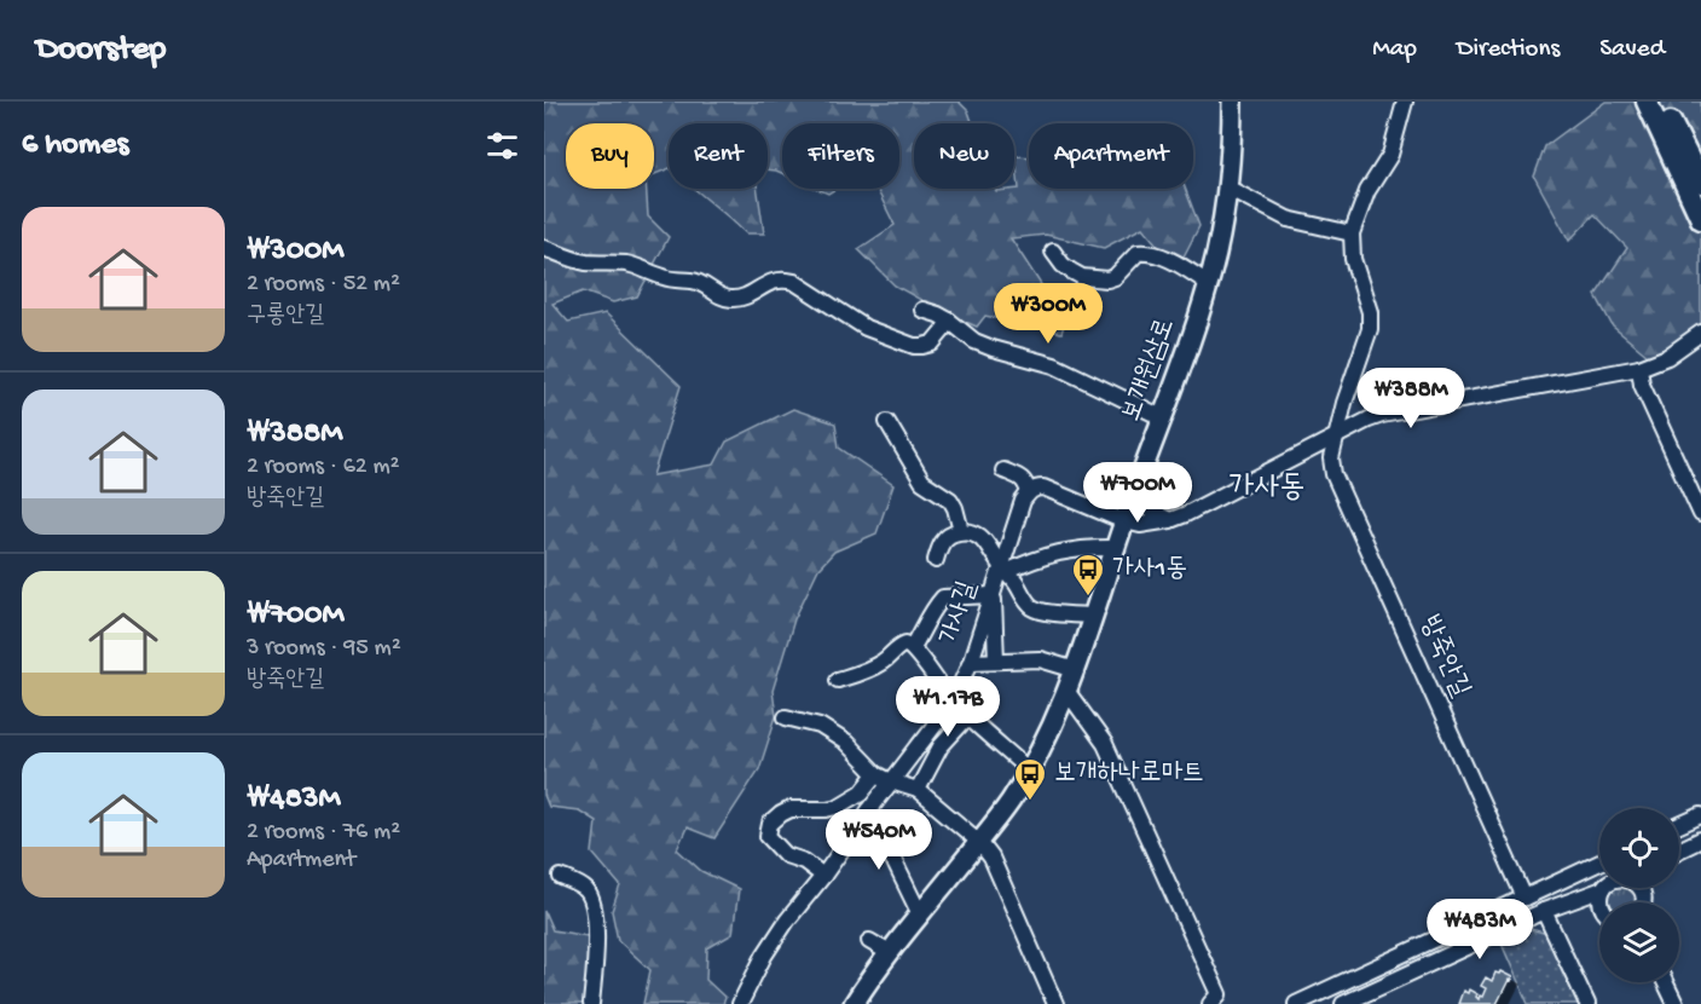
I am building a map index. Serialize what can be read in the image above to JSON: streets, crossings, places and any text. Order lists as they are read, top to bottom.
{
  "streets": {
    "main road": ["보개원삼로"],
    "street": ["가사길", "방죽안길"]
  },
  "districts": ["가사동"],
  "places": {
    "bus stop": ["가사1동", "보개하나로마트"]
  },
  "page": {
    "header": "Doorstep",
    "nav": ["Map", "Directions", "Saved"],
    "heading": "6 homes",
    "chip": [
      "Buy",
      "Rent",
      "Filters",
      "New",
      "Apartment"
    ],
    "list": [
      {
        "name": "₩300M",
        "note": "2 rooms · 52 m² · 구롱안길"
      },
      {
        "name": "₩388M",
        "note": "2 rooms · 62 m² · 방죽안길"
      },
      {
        "name": "₩700M",
        "note": "3 rooms · 95 m² · 방죽안길"
      },
      {
        "name": "₩483M",
        "note": "2 rooms · 76 m² · Apartment"
      }
    ],
    "price": [
      "₩300M",
      "₩388M",
      "₩700M",
      "₩1.17B",
      "₩540M",
      "₩483M"
    ]
  }
}
